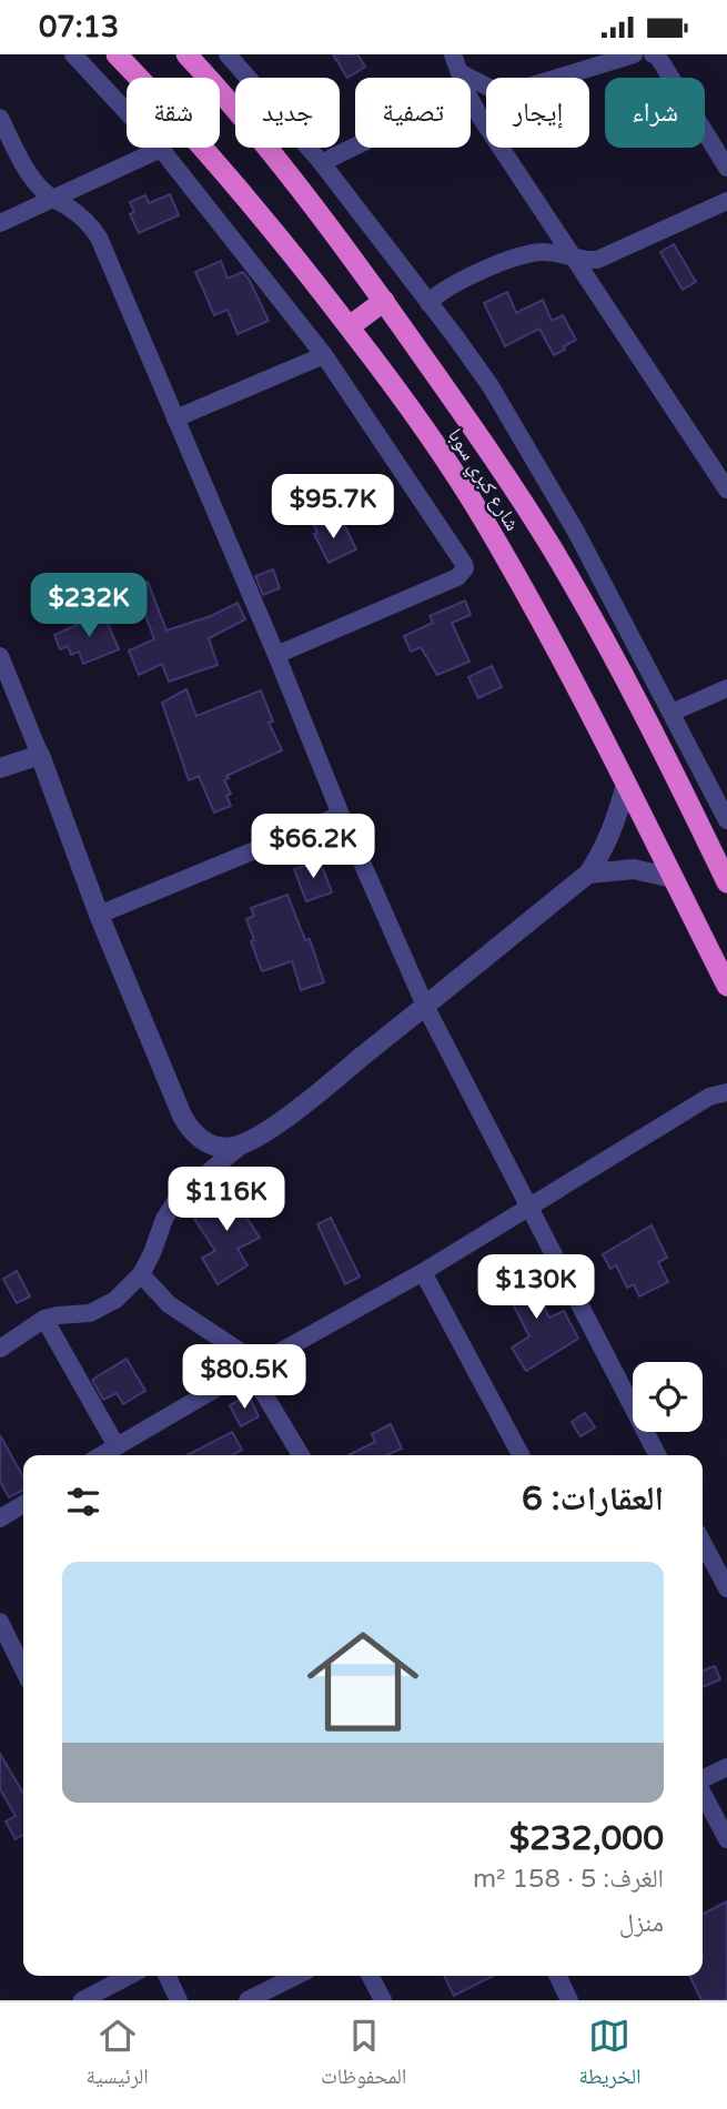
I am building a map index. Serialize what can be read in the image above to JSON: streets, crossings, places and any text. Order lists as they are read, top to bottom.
{
  "streets": {
    "highway": ["شارع كبري سوبا"]
  },
  "page": {
    "status": "07:13",
    "chip": [
      "شراء",
      "إيجار",
      "تصفية",
      "جديد",
      "شقة"
    ],
    "price": [
      "$95.7K",
      "$232K",
      "$66.2K",
      "$116K",
      "$130K",
      "$80.5K"
    ],
    "heading": "العقارات: 6",
    "list": [
      {
        "name": "$232,000",
        "note": "الغرف: 5 · 158 m² · منزل"
      }
    ],
    "tabs": ["الخريطة", "المحفوظات", "الرئيسية"]
  }
}
